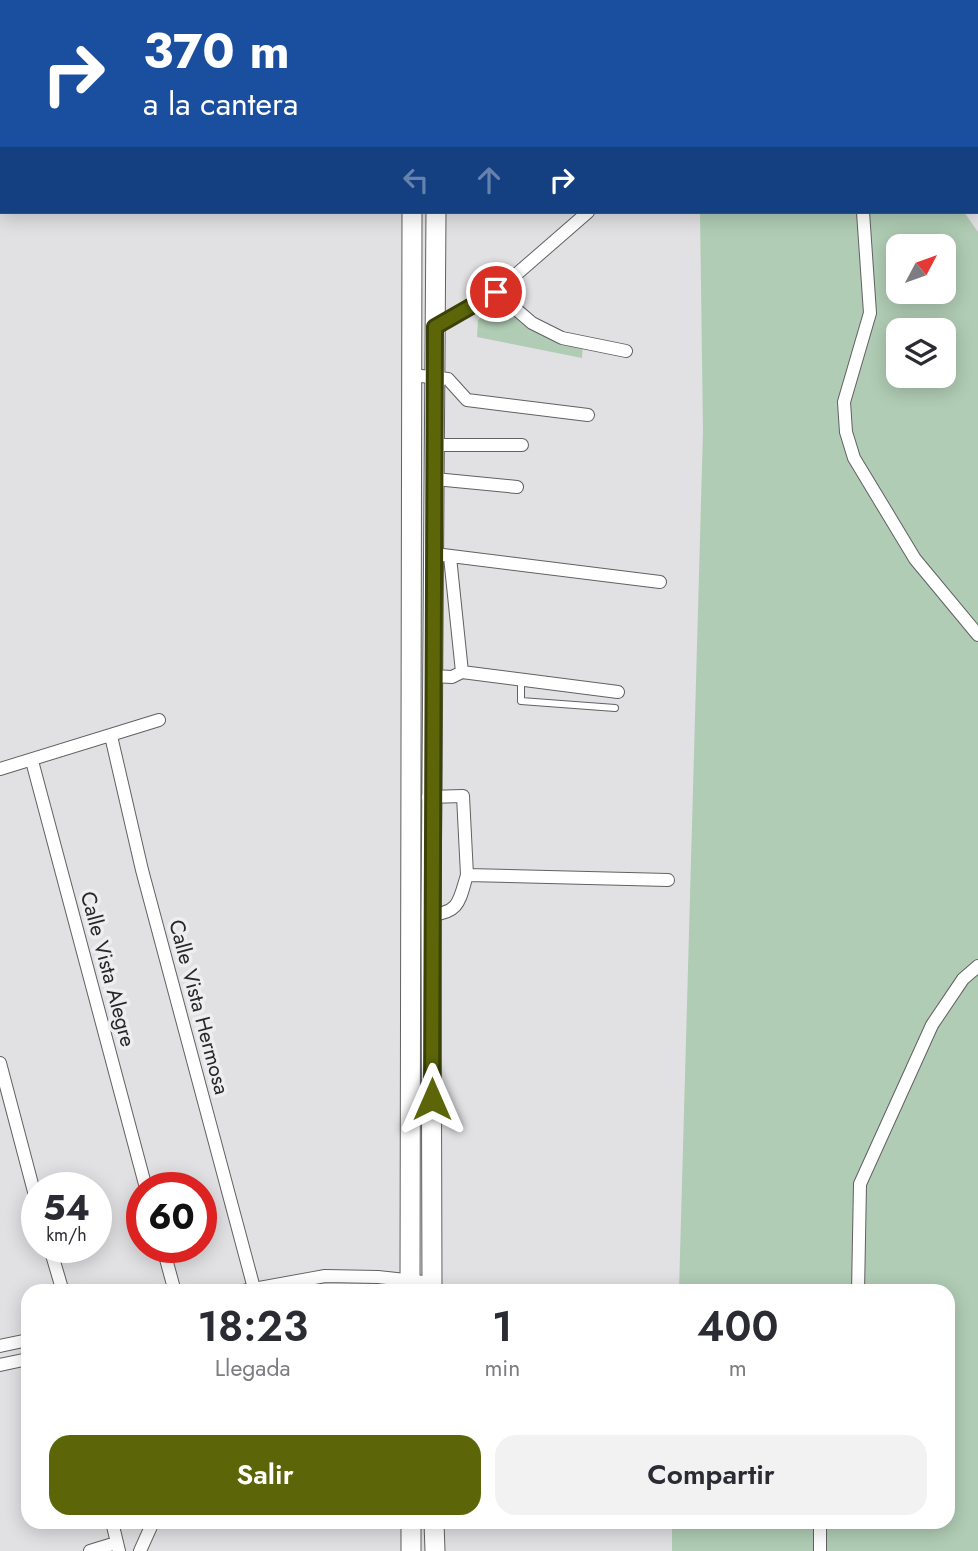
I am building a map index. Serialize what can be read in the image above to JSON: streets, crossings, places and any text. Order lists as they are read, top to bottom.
{
  "streets": {
    "street": ["Calle Vista Alegre", "Calle Vista Hermosa"]
  },
  "north": "top right",
  "page": {
    "turn": ["370 m", "a la cantera"],
    "speed": "54 km/h",
    "limit": "60",
    "eta": [
      "18:23",
      "Llegada",
      "1",
      "min",
      "400",
      "m"
    ],
    "buttons": ["Salir", "Compartir"]
  }
}
